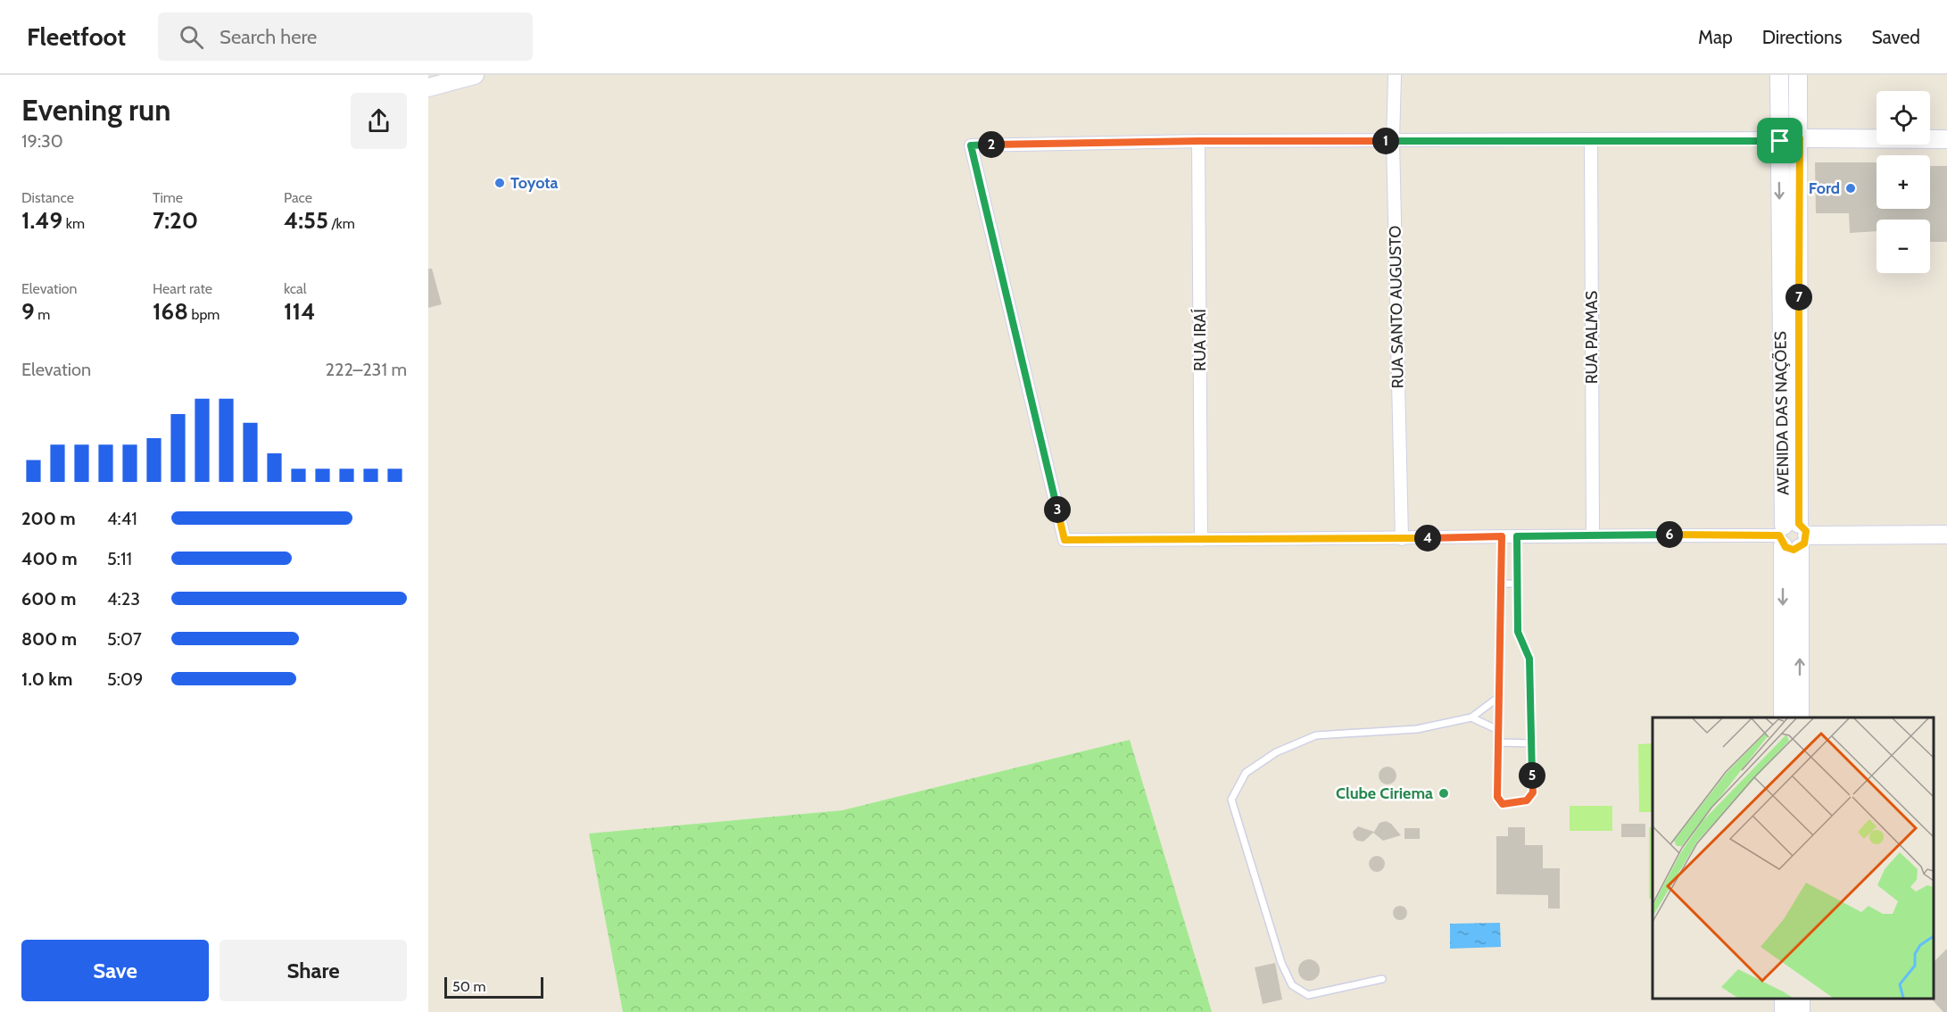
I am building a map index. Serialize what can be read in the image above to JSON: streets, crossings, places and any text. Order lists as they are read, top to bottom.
{
  "streets": {
    "main road": ["AVENIDA DAS NAÇÕES"],
    "street": ["RUA SANTO AUGUSTO", "RUA PALMAS", "RUA IRAÍ"]
  },
  "places": ["Toyota", "Ford", "Clube Ciriema"],
  "scale_bar": "50 m",
  "page": {
    "header": "Fleetfoot",
    "search": "Search here",
    "nav": ["Map", "Directions", "Saved"],
    "heading": ["Evening run", "19:30"],
    "map_buttons": ["+", "−"],
    "pins": [
      "1",
      "2",
      "7",
      "3",
      "6",
      "4",
      "5"
    ],
    "stats": [
      ["Distance", "1.49 km"],
      ["Time", "7:20"],
      ["Pace", "4:55 /km"],
      ["Elevation", "9 m"],
      ["Heart rate", "168 bpm"],
      ["kcal", "114"]
    ],
    "chart": ["Elevation", "222–231 m"],
    "list": [
      {
        "name": "200 m",
        "note": "4:41"
      },
      {
        "name": "400 m",
        "note": "5:11"
      },
      {
        "name": "600 m",
        "note": "4:23"
      },
      {
        "name": "800 m",
        "note": "5:07"
      },
      {
        "name": "1.0 km",
        "note": "5:09"
      }
    ],
    "buttons": ["Save", "Share"],
    "scale": "50 m"
  }
}
